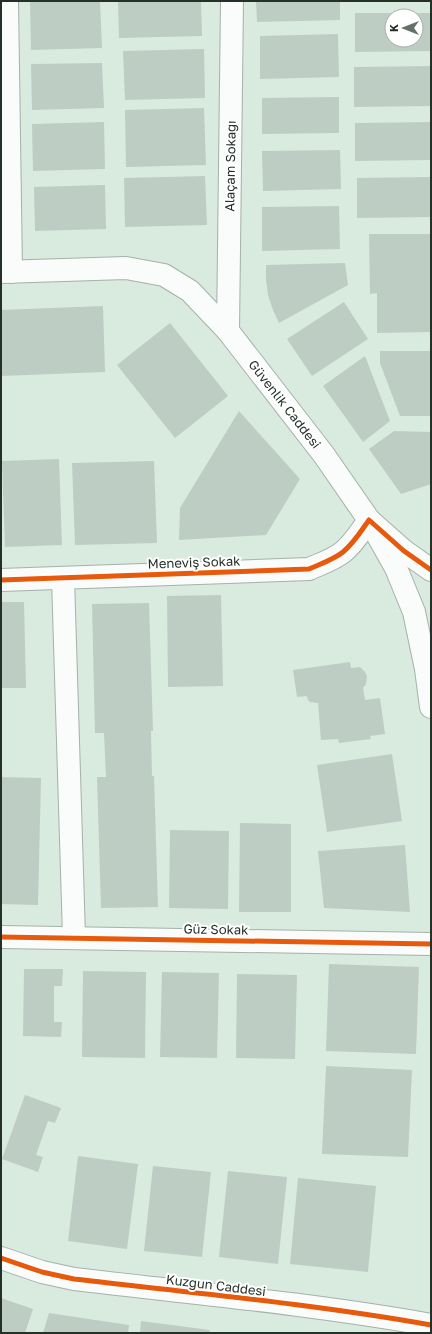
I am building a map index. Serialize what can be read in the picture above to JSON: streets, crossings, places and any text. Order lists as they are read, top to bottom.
{
  "streets": {
    "street": [
      "Alaçam Sokağı",
      "Güvenlik Caddesi",
      "Meneviş Sokak",
      "Güz Sokak",
      "Kuzgun Caddesi"
    ]
  },
  "crossings": [
    ["Alaçam Sokağı", "Güvenlik Caddesi"],
    ["Güvenlik Caddesi", "Meneviş Sokak"]
  ],
  "north": "left"
}
